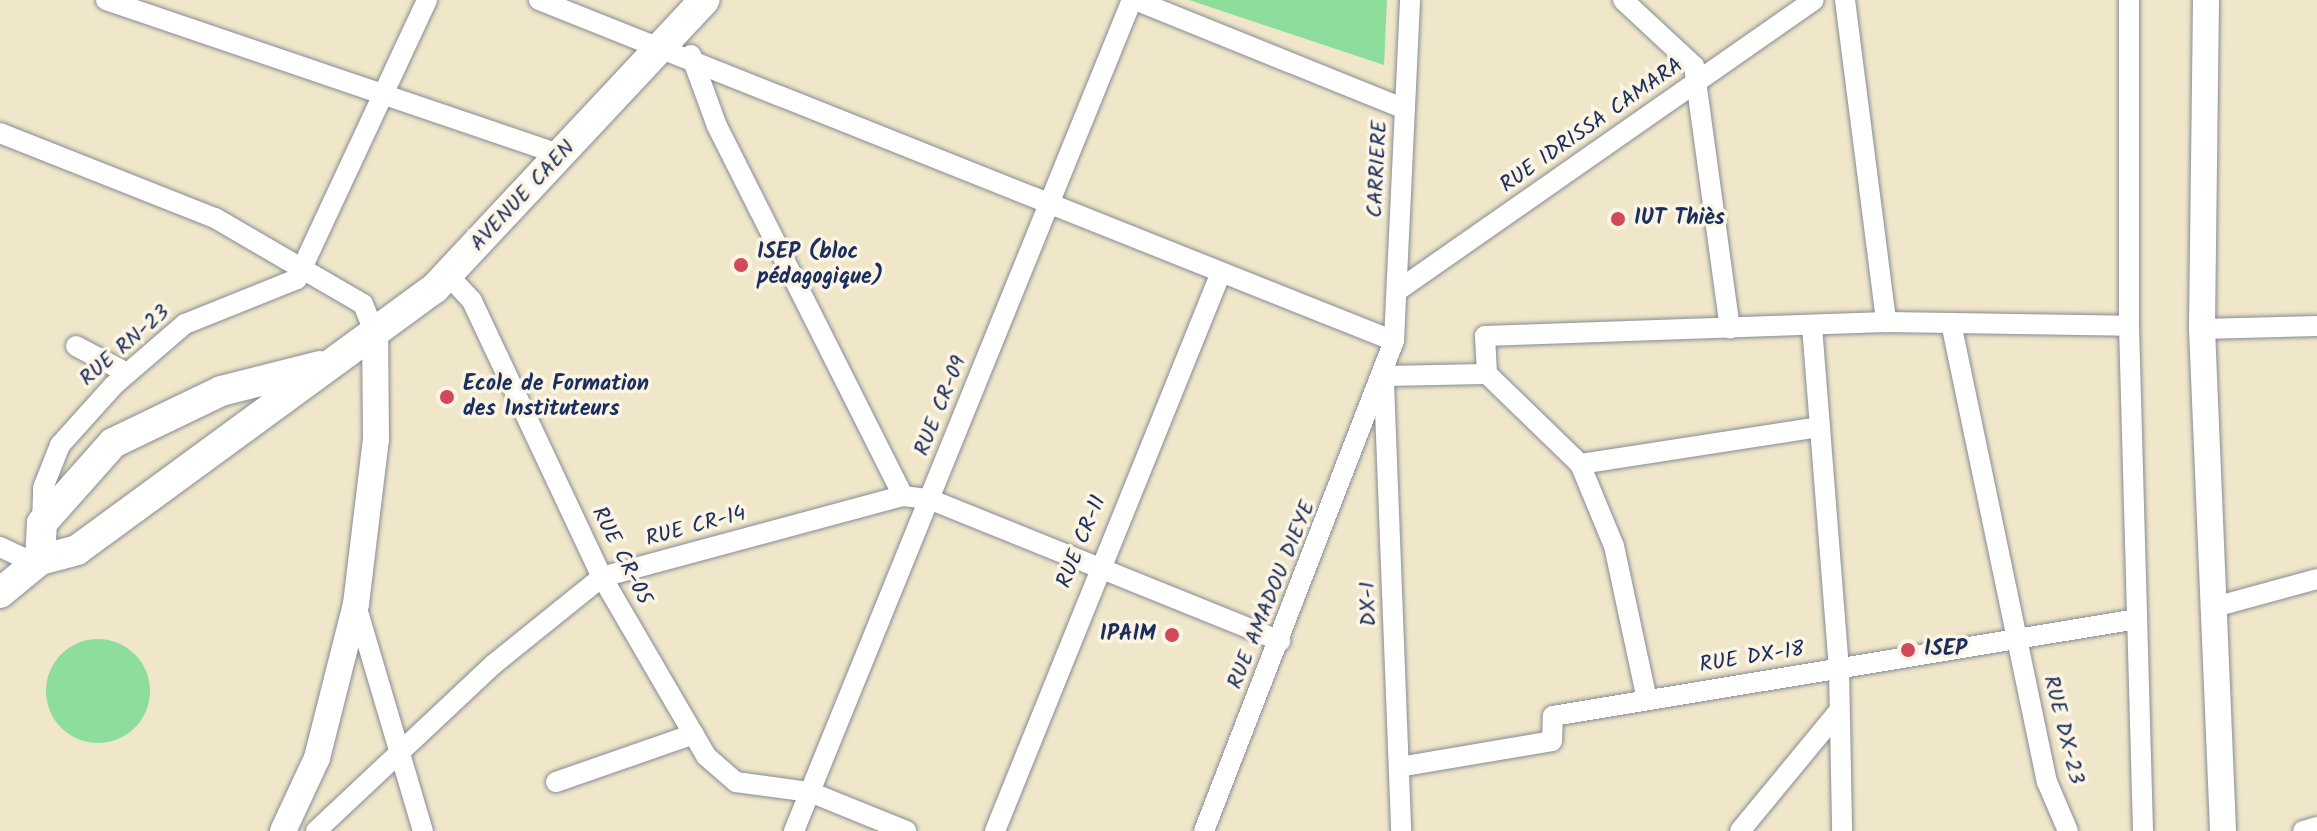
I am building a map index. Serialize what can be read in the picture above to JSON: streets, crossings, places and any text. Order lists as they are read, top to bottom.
{
  "streets": {
    "highway": ["AVENUE CAEN"],
    "street": [
      "RUE IDRISSA CAMARA",
      "CARRIERE",
      "RUE RN-23",
      "RUE CR-09",
      "RUE CR-14",
      "RUE CR-11",
      "RUE CR-05",
      "RUE AMADOU DIEYE",
      "DX-1",
      "RUE DX-18",
      "RUE DX-23"
    ]
  },
  "crossings": [
    ["RUE IDRISSA CAMARA", "CARRIERE"],
    ["CARRIERE", "RUE AMADOU DIEYE"],
    ["CARRIERE", "DX-1"],
    ["AVENUE CAEN", "RUE RN-23"],
    ["AVENUE CAEN", "RUE CR-05"],
    ["RUE CR-09", "RUE CR-14"],
    ["RUE CR-09", "RUE CR-05"],
    ["RUE CR-14", "RUE CR-11"],
    ["RUE CR-14", "RUE CR-05"],
    ["RUE CR-14", "RUE AMADOU DIEYE"],
    ["RUE AMADOU DIEYE", "DX-1"],
    ["DX-1", "RUE DX-18"],
    ["RUE DX-18", "RUE DX-23"]
  ],
  "places": [
    "IUT Thiès",
    "ISEP (bloc pédagogique)",
    "Ecole de Formation des Instituteurs",
    "IPAIM",
    "ISEP"
  ]
}
